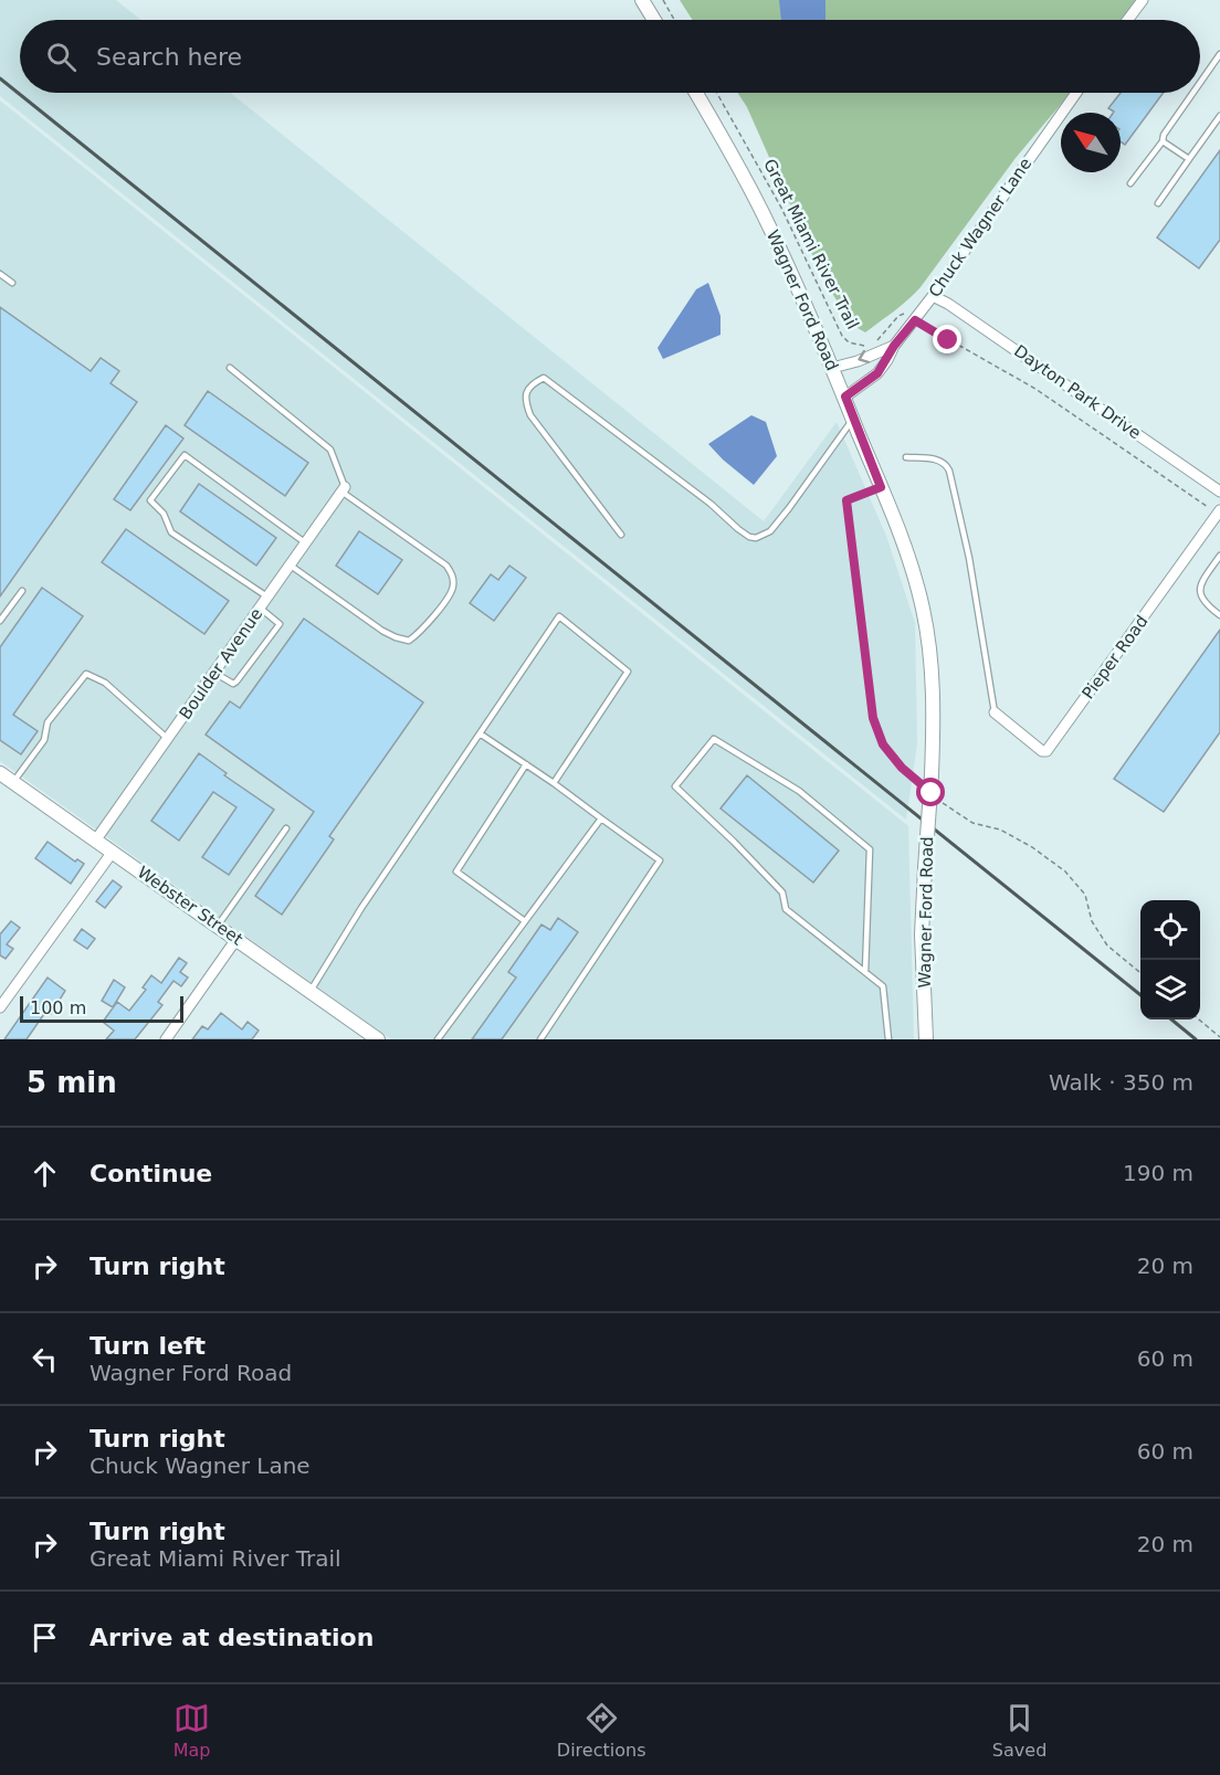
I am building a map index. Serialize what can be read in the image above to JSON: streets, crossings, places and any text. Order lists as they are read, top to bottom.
{
  "streets": {
    "main road": ["Wagner Ford Road", "Webster Street"],
    "street": [
      "Chuck Wagner Lane",
      "Dayton Park Drive",
      "Pieper Road",
      "Boulder Avenue"
    ],
    "path": ["Great Miami River Trail"]
  },
  "crossings": [
    ["Chuck Wagner Lane", "Great Miami River Trail"],
    ["Chuck Wagner Lane", "Wagner Ford Road"],
    ["Chuck Wagner Lane", "Dayton Park Drive"],
    ["Boulder Avenue", "Webster Street"]
  ],
  "scale_bar": "100 m",
  "north": "top left",
  "page": {
    "search": "Search here",
    "scale": "100 m",
    "heading": ["5 min", "Walk · 350 m"],
    "list": [
      ["Continue", "190 m"],
      ["Turn right", "20 m"],
      ["Turn left", "Wagner Ford Road", "60 m"],
      ["Turn right", "Chuck Wagner Lane", "60 m"],
      ["Turn right", "Great Miami River Trail", "20 m"],
      "Arrive at destination"
    ],
    "nav": ["Map", "Directions", "Saved"]
  }
}
